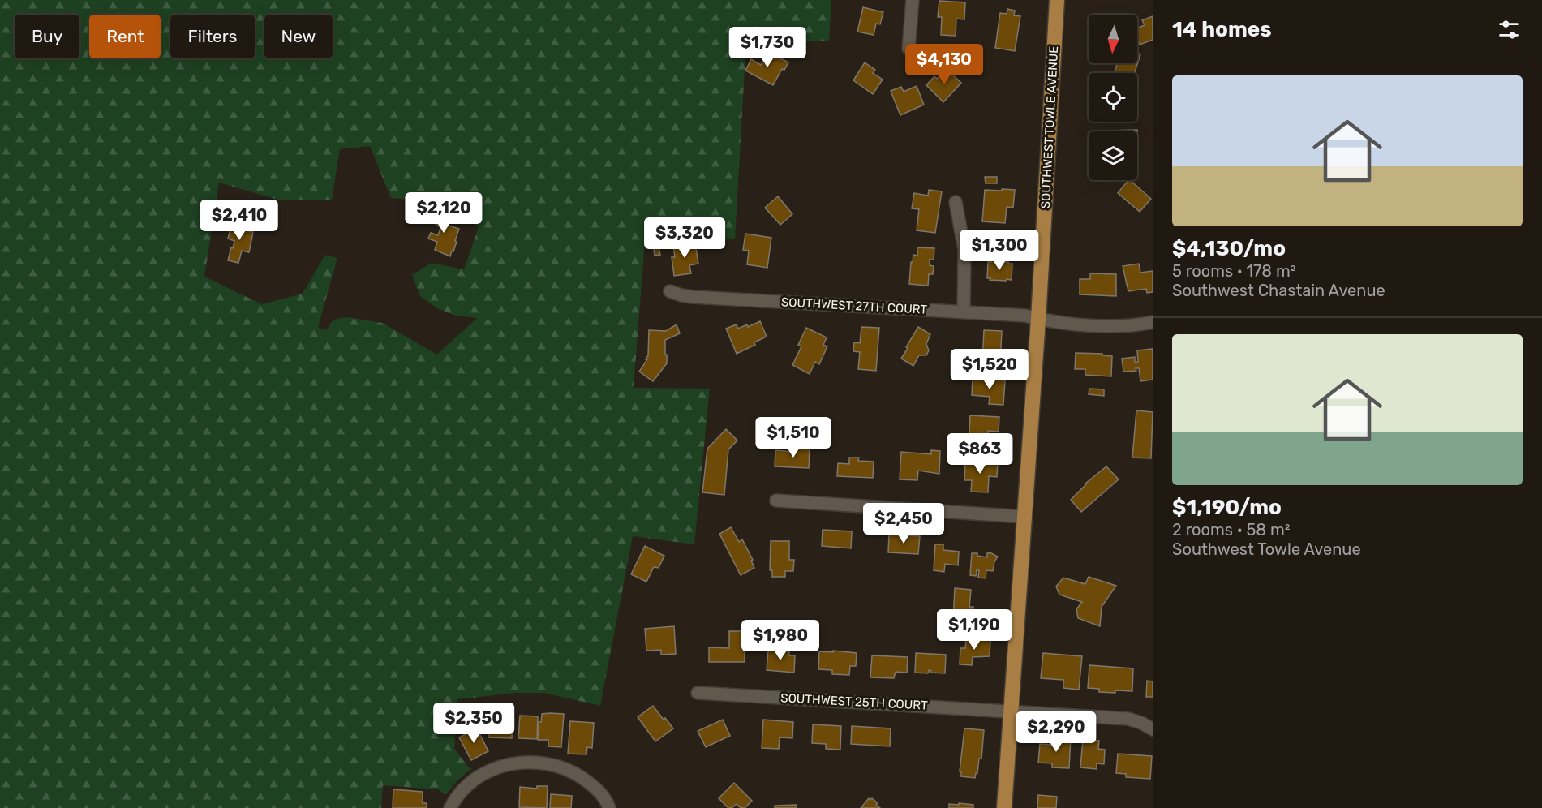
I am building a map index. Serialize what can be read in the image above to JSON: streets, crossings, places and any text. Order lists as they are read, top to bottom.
{
  "streets": {
    "main road": ["SOUTHWEST TOWLE AVENUE"],
    "street": ["SOUTHWEST 27TH COURT", "SOUTHWEST 25TH COURT"]
  },
  "crossings": [
    ["SOUTHWEST TOWLE AVENUE", "SOUTHWEST 27TH COURT"],
    ["SOUTHWEST TOWLE AVENUE", "SOUTHWEST 25TH COURT"]
  ],
  "north": "bottom",
  "page": {
    "heading": "14 homes",
    "chip": [
      "Buy",
      "Rent",
      "Filters",
      "New"
    ],
    "price": [
      "$1,730",
      "$4,130",
      "$2,120",
      "$2,410",
      "$3,320",
      "$1,300",
      "$1,520",
      "$1,510",
      "$863",
      "$2,450",
      "$1,190",
      "$1,980",
      "$2,350",
      "$2,290"
    ],
    "list": [
      {
        "name": "$4,130/mo",
        "note": "5 rooms · 178 m² · Southwest Chastain Avenue"
      },
      {
        "name": "$1,190/mo",
        "note": "2 rooms · 58 m² · Southwest Towle Avenue"
      }
    ]
  }
}
